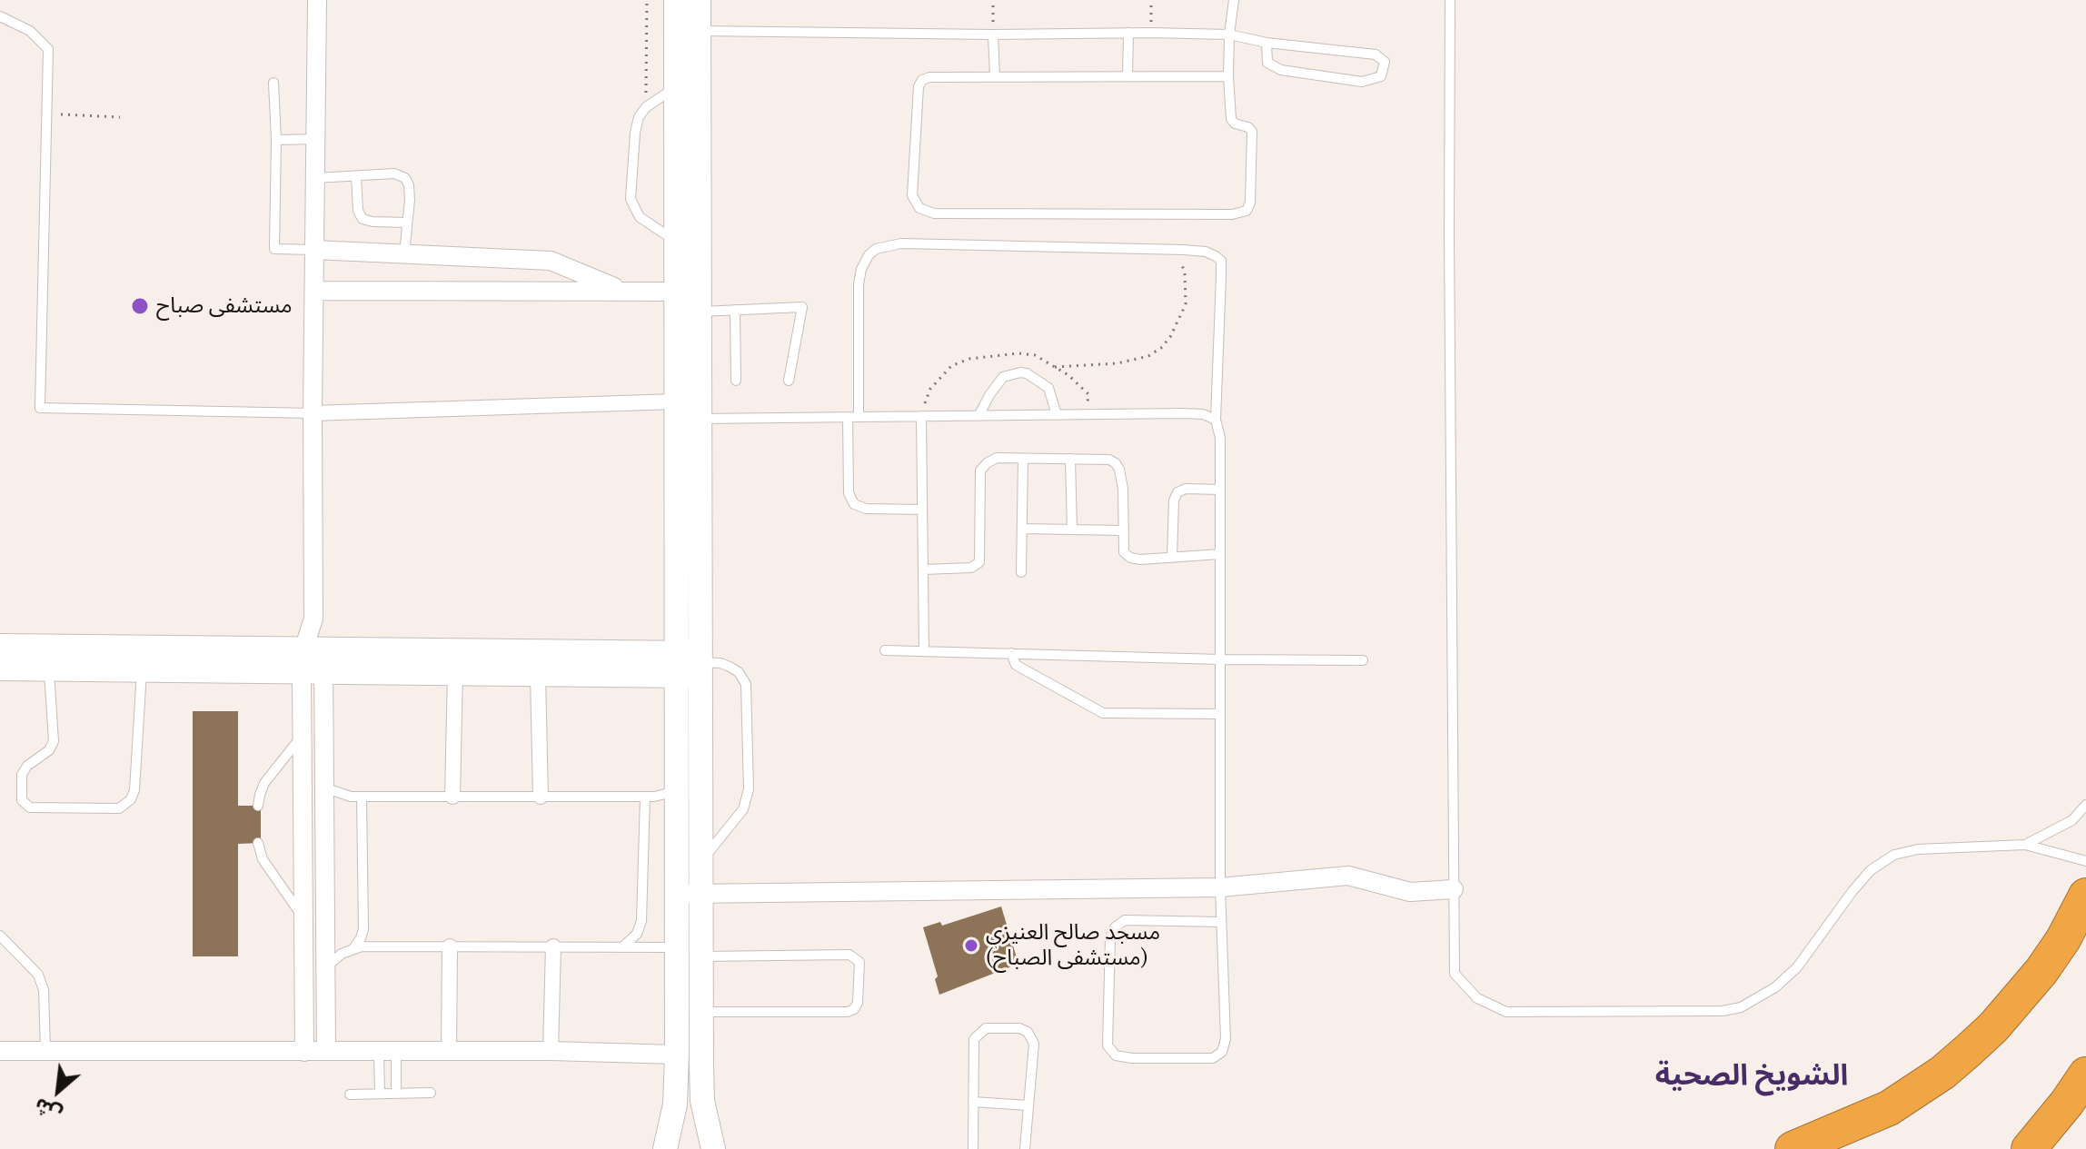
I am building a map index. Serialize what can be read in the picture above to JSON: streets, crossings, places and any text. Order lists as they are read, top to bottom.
{
  "districts": ["الشويخ الصحية"],
  "places": ["مستشفى صباح", "مسجد صالح العنيزي (مستشفى الصباح)"],
  "north": "bottom left"
}
